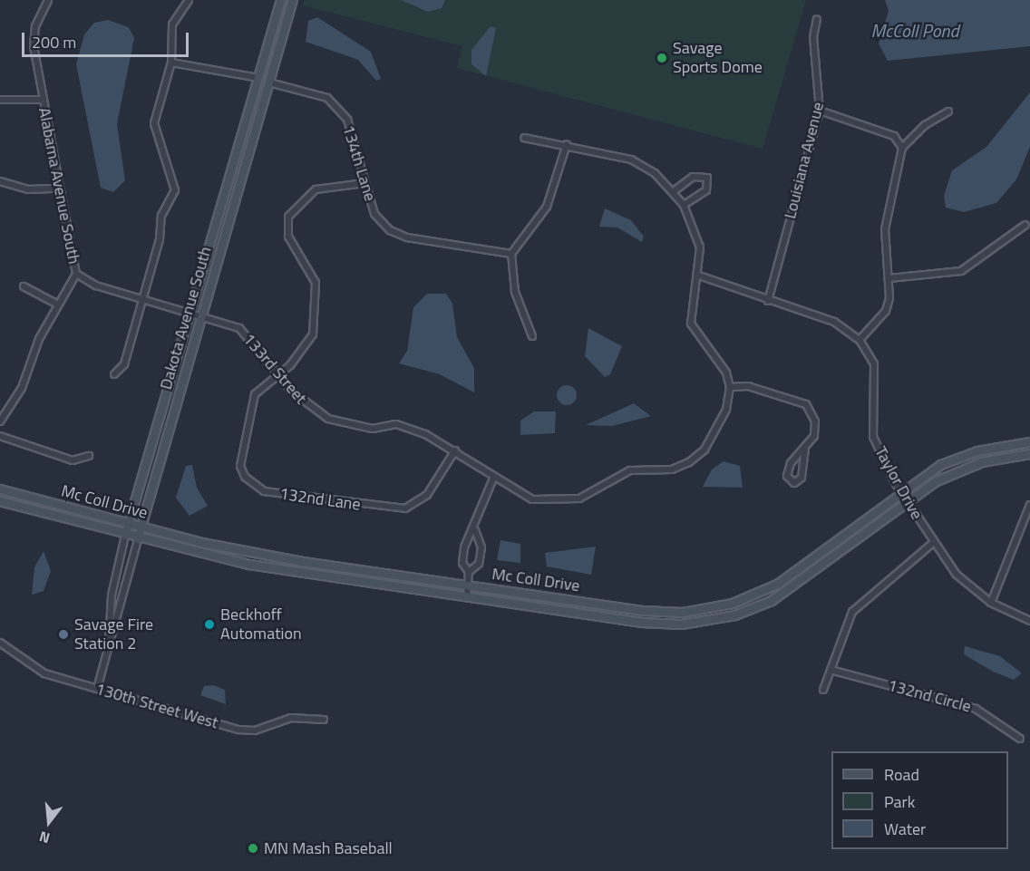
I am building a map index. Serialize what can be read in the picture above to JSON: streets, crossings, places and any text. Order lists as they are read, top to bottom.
{
  "streets": {
    "main road": ["Dakota Avenue South", "Mc Coll Drive"],
    "street": [
      "Louisiana Avenue",
      "134th Lane",
      "Alabama Avenue South",
      "133rd Street",
      "Taylor Drive",
      "132nd Lane",
      "132nd Circle",
      "130th Street West"
    ]
  },
  "crossings": [
    ["Louisiana Avenue", "Taylor Drive"],
    ["134th Lane", "Dakota Avenue South"],
    ["134th Lane", "132nd Lane"],
    ["Alabama Avenue South", "133rd Street"],
    ["Dakota Avenue South", "133rd Street"],
    ["Dakota Avenue South", "Mc Coll Drive"],
    ["Dakota Avenue South", "130th Street West"],
    ["133rd Street", "132nd Lane"],
    ["Taylor Drive", "Mc Coll Drive"]
  ],
  "water": ["McColl Pond"],
  "places": [
    "Savage Sports Dome",
    "Beckhoff Automation",
    "Savage Fire Station 2",
    "MN Mash Baseball"
  ],
  "legend": ["Road", "Park", "Water"],
  "scale_bar": "200 m",
  "north": "bottom"
}
